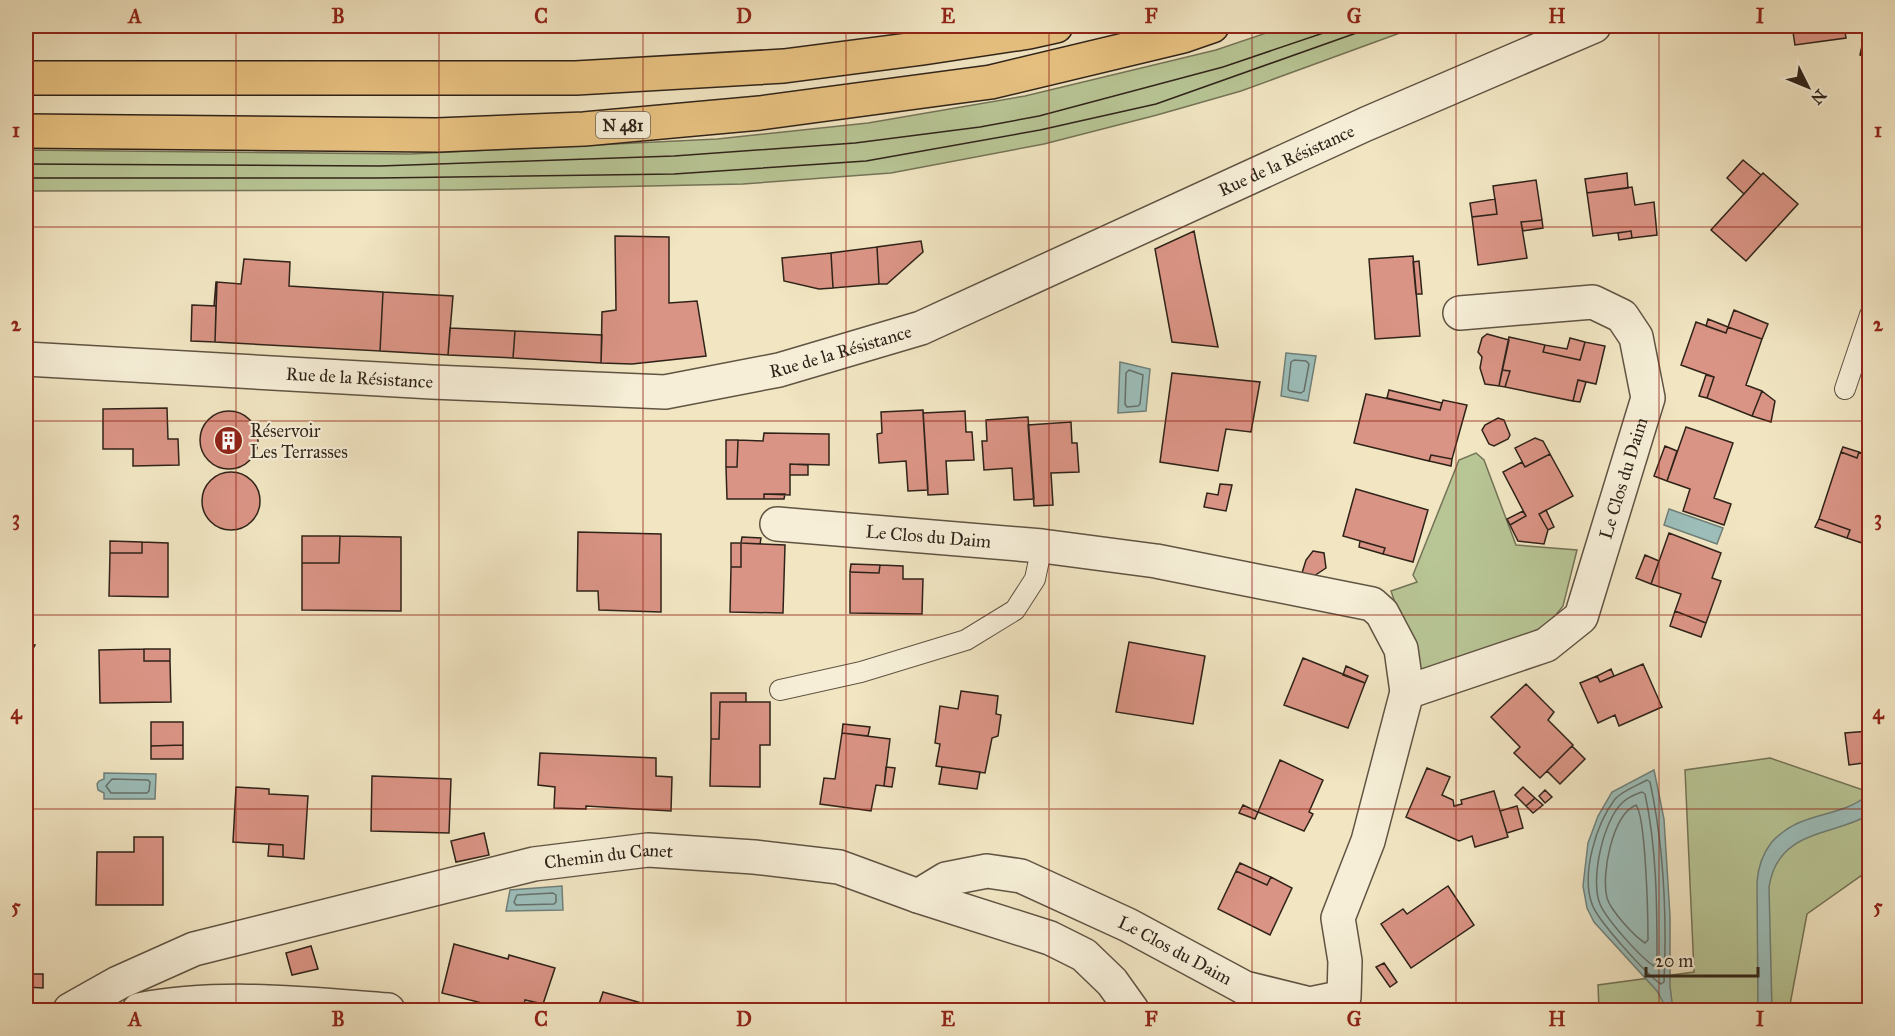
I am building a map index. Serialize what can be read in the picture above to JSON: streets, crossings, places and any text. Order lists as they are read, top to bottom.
{
  "streets": {
    "highway": ["N 481"],
    "street": ["Rue de la Résistance", "Le Clos du Daim", "Chemin du Canet"]
  },
  "crossings": [
    ["Le Clos du Daim", "Chemin du Canet"]
  ],
  "places": {
    "building": ["Réservoir Les Terrasses"]
  },
  "scale_bar": "20 m",
  "north": "bottom right",
  "grid": {
    "columns": [
      "A",
      "B",
      "C",
      "D",
      "E",
      "F",
      "G",
      "H",
      "I"
    ],
    "rows": [
      "1",
      "2",
      "3",
      "4",
      "5"
    ]
  }
}
